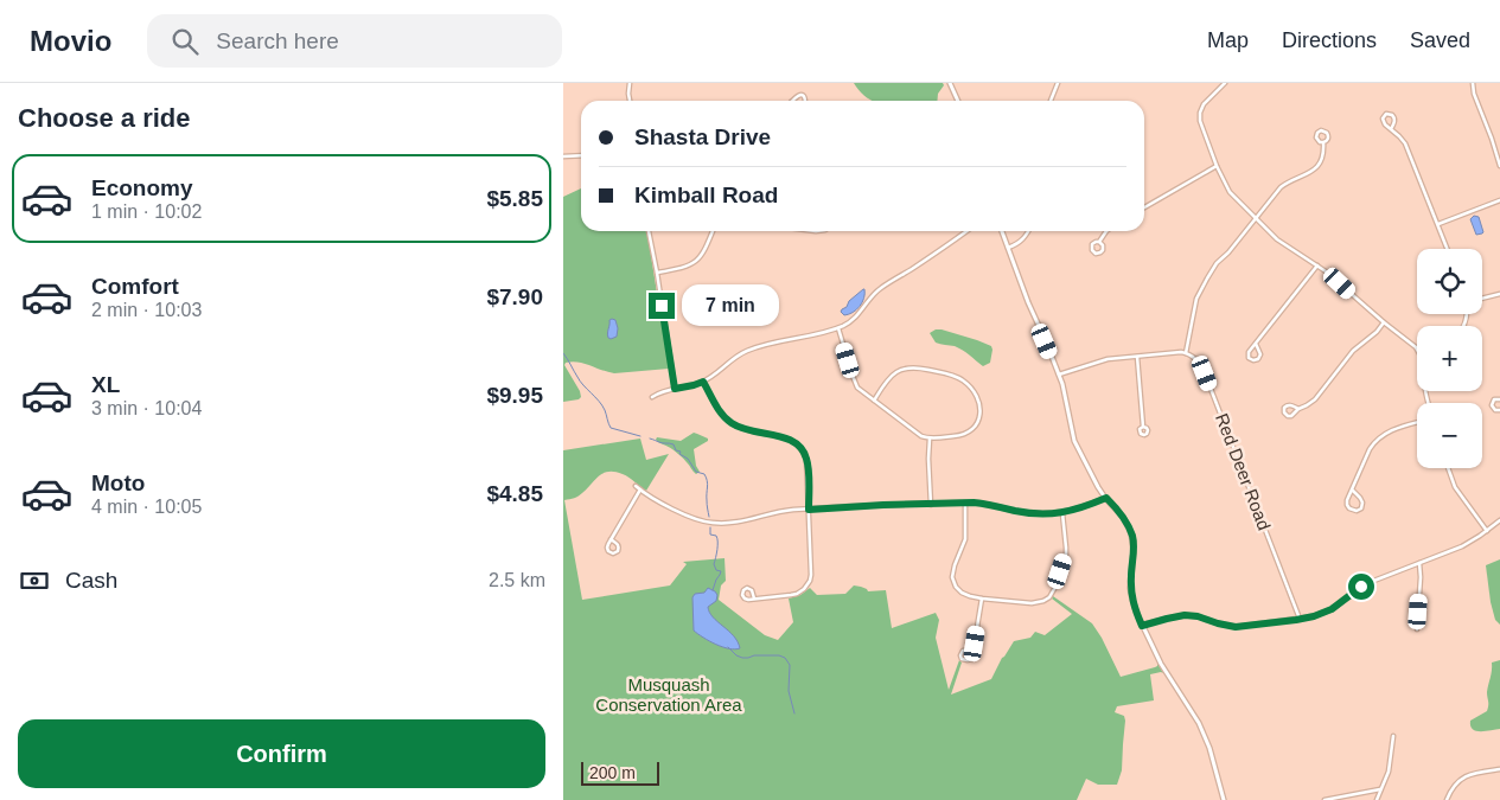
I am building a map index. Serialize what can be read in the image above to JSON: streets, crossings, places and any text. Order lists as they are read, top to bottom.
{
  "streets": {
    "street": ["Red Deer Road"]
  },
  "parks": ["Musquash Conservation Area"],
  "scale_bar": "200 m",
  "page": {
    "header": "Movio",
    "search": "Search here",
    "nav": ["Map", "Directions", "Saved"],
    "heading": "Choose a ride",
    "banner": ["Shasta Drive", "Kimball Road"],
    "list": [
      {
        "name": "Economy",
        "note": "1 min · 10:02",
        "value": "$5.85"
      },
      {
        "name": "Comfort",
        "note": "2 min · 10:03",
        "value": "$7.90"
      },
      {
        "name": "XL",
        "note": "3 min · 10:04",
        "value": "$9.95"
      },
      {
        "name": "Moto",
        "note": "4 min · 10:05",
        "value": "$4.85"
      }
    ],
    "map_buttons": ["+", "−"],
    "bubble": "7 min",
    "pay": ["Cash", "2.5 km"],
    "buttons": "Confirm",
    "scale": "200 m"
  }
}
